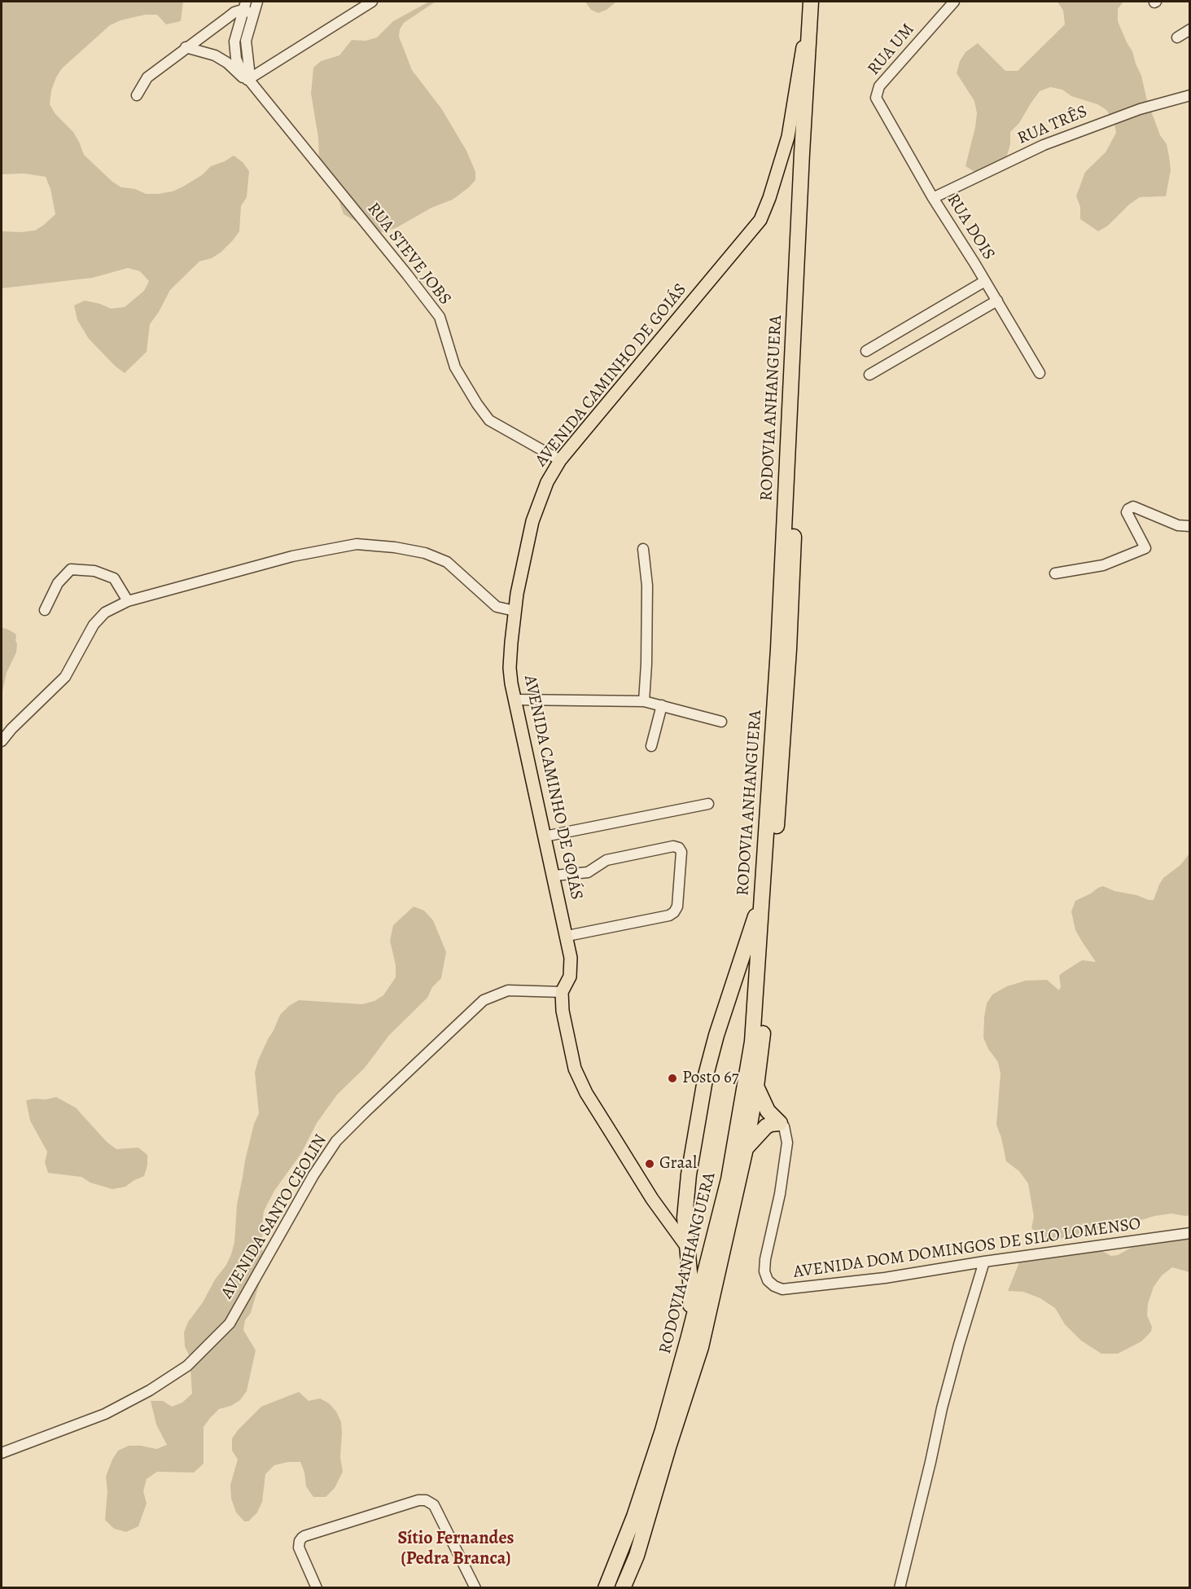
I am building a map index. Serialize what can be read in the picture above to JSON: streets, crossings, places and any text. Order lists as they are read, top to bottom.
{
  "streets": {
    "highway": ["RODOVIA ANHANGUERA"],
    "main road": ["AVENIDA CAMINHO DE GOIÁS"],
    "street": [
      "RUA UM",
      "RUA TRÊS",
      "RUA DOIS",
      "RUA STEVE JOBS",
      "AVENIDA SANTO CEOLIN",
      "AVENIDA DOM DOMINGOS DE SILO LOMENSO"
    ]
  },
  "crossings": [
    ["RUA UM", "RUA DOIS"],
    ["RUA TRÊS", "RUA DOIS"],
    ["RUA STEVE JOBS", "AVENIDA CAMINHO DE GOIÁS"],
    ["AVENIDA CAMINHO DE GOIÁS", "RODOVIA ANHANGUERA"],
    ["AVENIDA CAMINHO DE GOIÁS", "AVENIDA SANTO CEOLIN"]
  ],
  "districts": ["Sítio Fernandes (Pedra Branca)"],
  "places": ["Posto 67", "Graal"]
}
